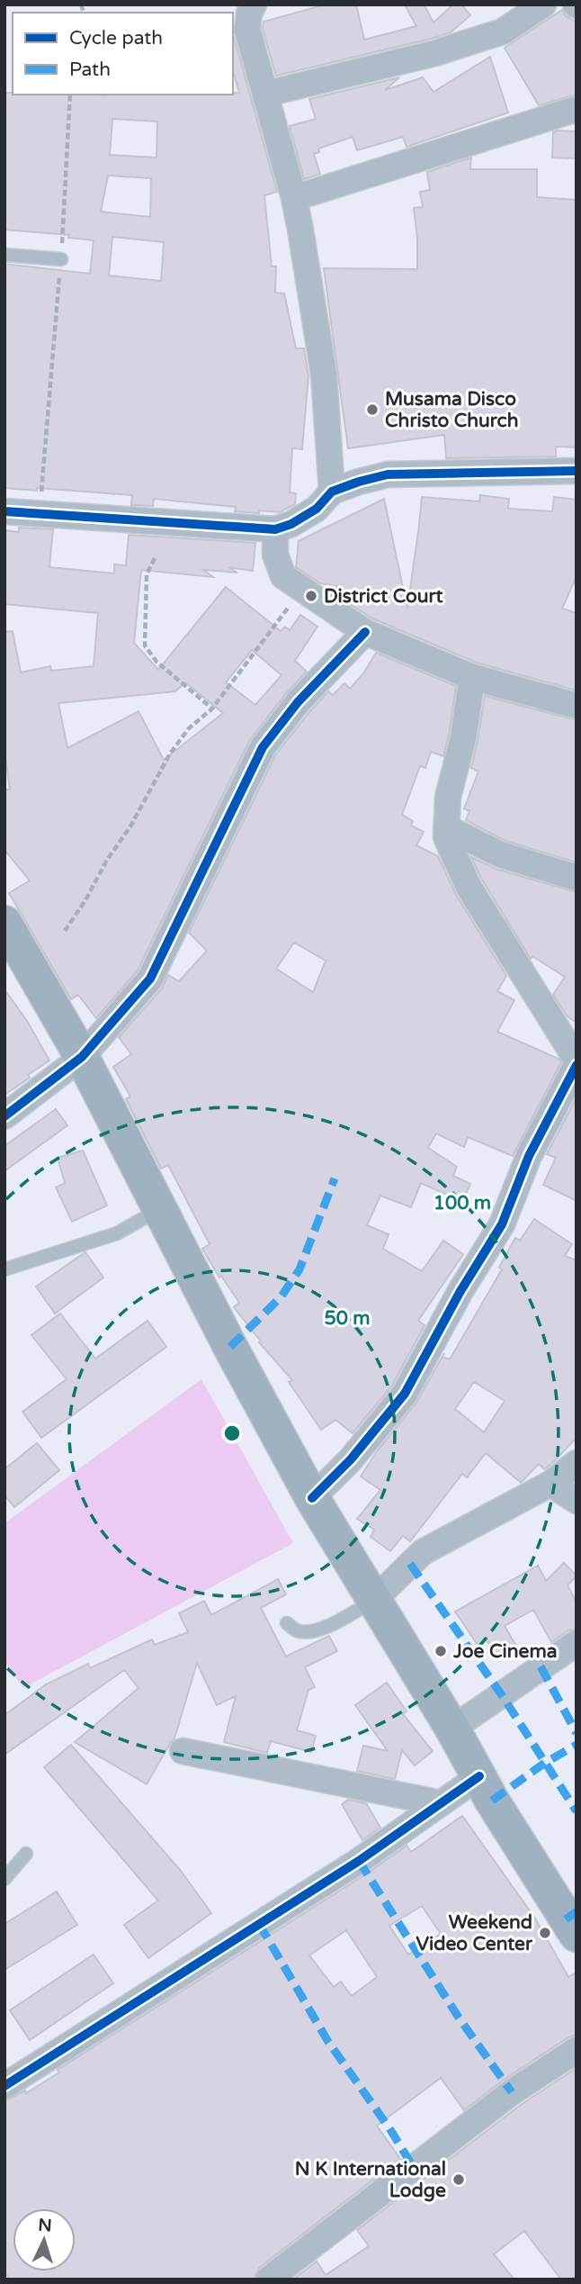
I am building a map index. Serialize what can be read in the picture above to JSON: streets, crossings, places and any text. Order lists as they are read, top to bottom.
{
  "places": [
    "Musama Disco Christo Church",
    "District Court",
    "Joe Cinema",
    "Weekend Video Center",
    "N K International Lodge"
  ],
  "legend": ["Cycle path", "Path"],
  "north": "top",
  "rings": ["100 m", "50 m"]
}
